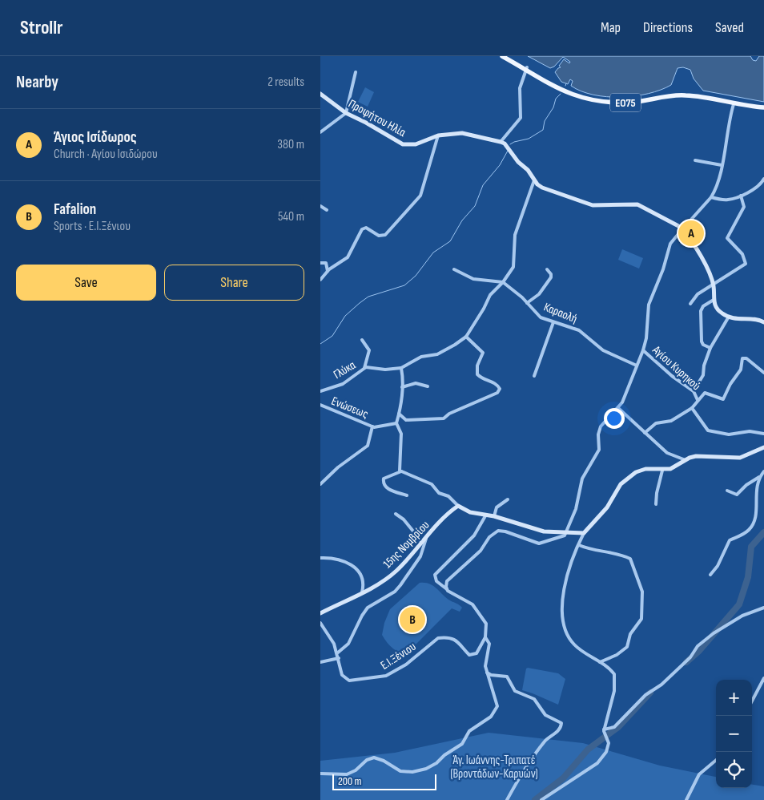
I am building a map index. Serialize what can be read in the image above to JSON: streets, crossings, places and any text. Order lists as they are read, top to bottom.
{
  "streets": {
    "main road": ["ΕΟ75"],
    "street": [
      "Προφήτου Ηλία",
      "Καραολή",
      "Αγίου Κυρηκού",
      "Γλύκα",
      "Ενώσεως",
      "15ης Νομβρίου",
      "Ε.Ι.Ξένιου"
    ]
  },
  "parks": ["Άγ. Ιωάννης-Τριπατέ (Βροντάδων-Καρυών)"],
  "scale_bar": "200 m",
  "page": {
    "header": "Strollr",
    "nav": ["Map", "Directions", "Saved"],
    "heading": ["Nearby", "2 results"],
    "list": [
      {
        "mark": "A",
        "name": "Άγιος Ισίδωρος",
        "note": "Church · Αγίου Ισιδώρου",
        "value": "380 m"
      },
      {
        "mark": "B",
        "name": "Fafalion",
        "note": "Sports · Ε.Ι.Ξένιου",
        "value": "540 m"
      }
    ],
    "pins": ["A", "B"],
    "buttons": ["Save", "Share"],
    "map_buttons": ["+", "−"],
    "scale": "200 m"
  }
}
